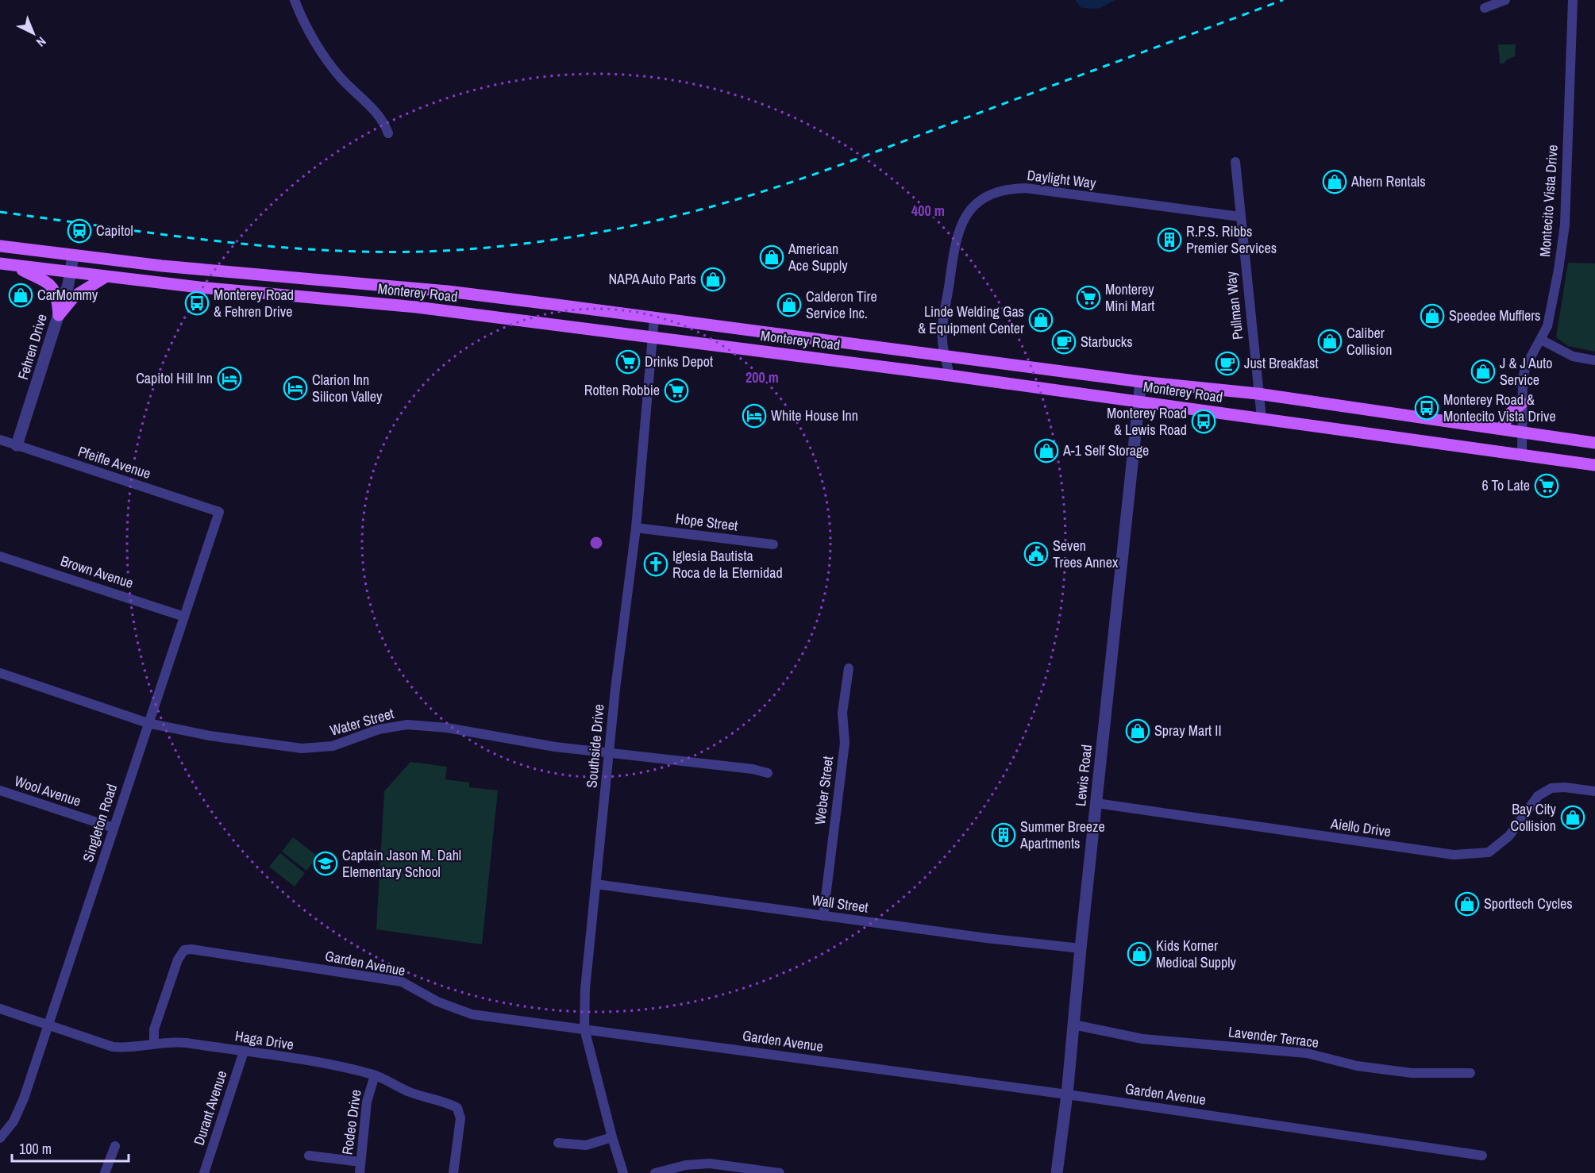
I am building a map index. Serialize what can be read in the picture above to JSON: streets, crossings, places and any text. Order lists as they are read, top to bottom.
{
  "streets": {
    "main road": ["Monterey Road"],
    "street": [
      "Daylight Way",
      "Montecito Vista Drive",
      "Pullman Way",
      "Fehren Drive",
      "Pfeifle Avenue",
      "Hope Street",
      "Brown Avenue",
      "Water Street",
      "Southside Drive",
      "Lewis Road",
      "Weber Street",
      "Wool Avenue",
      "Singleton Road",
      "Aiello Drive",
      "Wall Street",
      "Garden Avenue",
      "Lavender Terrace",
      "Haga Drive",
      "Durant Avenue",
      "Rodeo Drive"
    ]
  },
  "crossings": [
    ["Daylight Way", "Monterey Road"],
    ["Daylight Way", "Pullman Way"],
    ["Montecito Vista Drive", "Monterey Road"],
    ["Monterey Road", "Pullman Way"],
    ["Monterey Road", "Fehren Drive"],
    ["Monterey Road", "Southside Drive"],
    ["Monterey Road", "Lewis Road"],
    ["Fehren Drive", "Pfeifle Avenue"],
    ["Pfeifle Avenue", "Singleton Road"],
    ["Hope Street", "Southside Drive"],
    ["Brown Avenue", "Singleton Road"],
    ["Water Street", "Southside Drive"],
    ["Water Street", "Singleton Road"],
    ["Southside Drive", "Wall Street"],
    ["Southside Drive", "Garden Avenue"],
    ["Lewis Road", "Aiello Drive"],
    ["Lewis Road", "Wall Street"],
    ["Lewis Road", "Garden Avenue"],
    ["Lewis Road", "Lavender Terrace"],
    ["Weber Street", "Wall Street"],
    ["Wool Avenue", "Singleton Road"],
    ["Singleton Road", "Haga Drive"],
    ["Garden Avenue", "Haga Drive"],
    ["Haga Drive", "Durant Avenue"],
    ["Haga Drive", "Rodeo Drive"]
  ],
  "places": {
    "shop": [
      "Ahern Rentals",
      "American Ace Supply",
      "NAPA Auto Parts",
      "CarMommy",
      "Calderon Tire Service Inc.",
      "Speedee Mufflers",
      "Linde Welding Gas & Equipment Center",
      "Caliber Collision",
      "J & J Auto Service",
      "A-1 Self Storage",
      "Spray Mart II",
      "Bay City Collision",
      "Sporttech Cycles",
      "Kids Korner Medical Supply"
    ],
    "station": ["Capitol"],
    "building": ["R.P.S. Ribbs Premier Services", "Summer Breeze Apartments"],
    "supermarket": [
      "Monterey Mini Mart",
      "Drinks Depot",
      "Rotten Robbie",
      "6 To Late"
    ],
    "bus stop": ["Monterey Road & Fehren Drive", "Monterey Road & Montecito Vista Drive", "Monterey Road & Lewis Road"],
    "cafe": ["Starbucks", "Just Breakfast"],
    "hotel": ["Capitol Hill Inn", "Clarion Inn Silicon Valley", "White House Inn"],
    "public building": ["Seven Trees Annex"],
    "church": ["Iglesia Bautista Roca de la Eternidad"],
    "school or university": ["Captain Jason M. Dahl Elementary School"]
  },
  "scale_bar": "100 m",
  "north": "bottom right",
  "rings": ["400 m", "200 m"]
}
